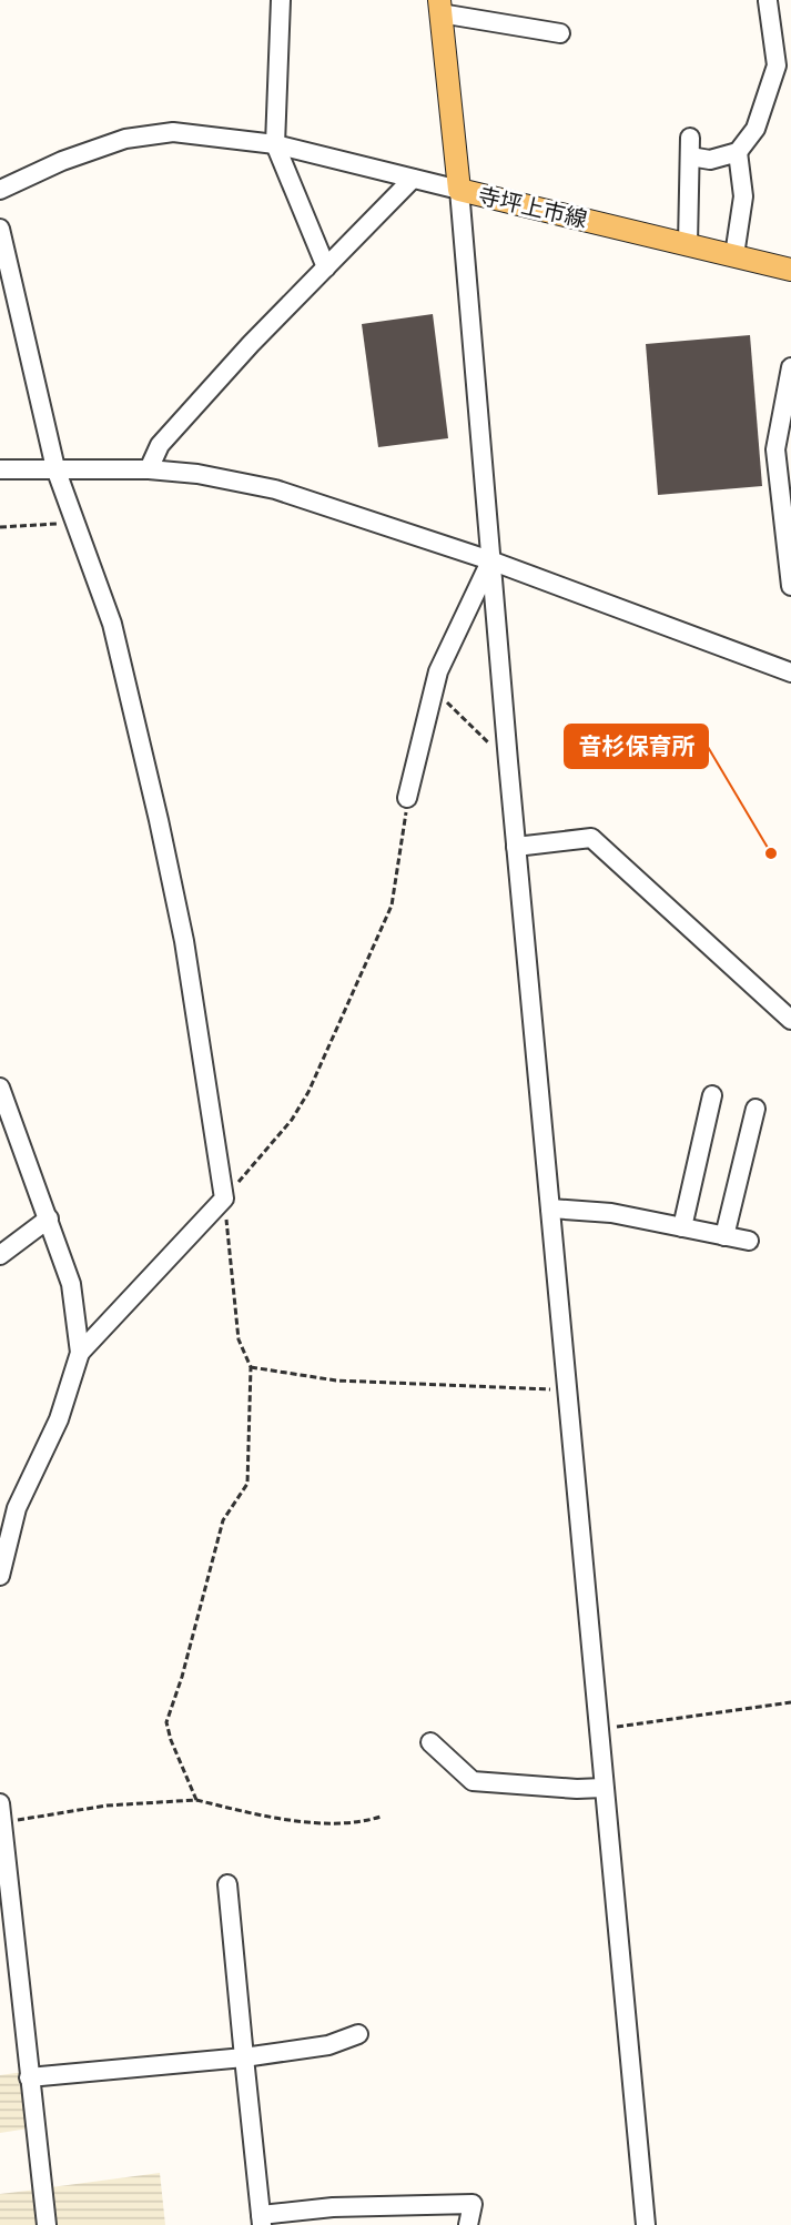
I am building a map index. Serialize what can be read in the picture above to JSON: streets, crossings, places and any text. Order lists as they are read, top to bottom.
{
  "streets": {
    "main road": ["寺坪上市線"]
  },
  "places": ["音杉保育所"]
}
